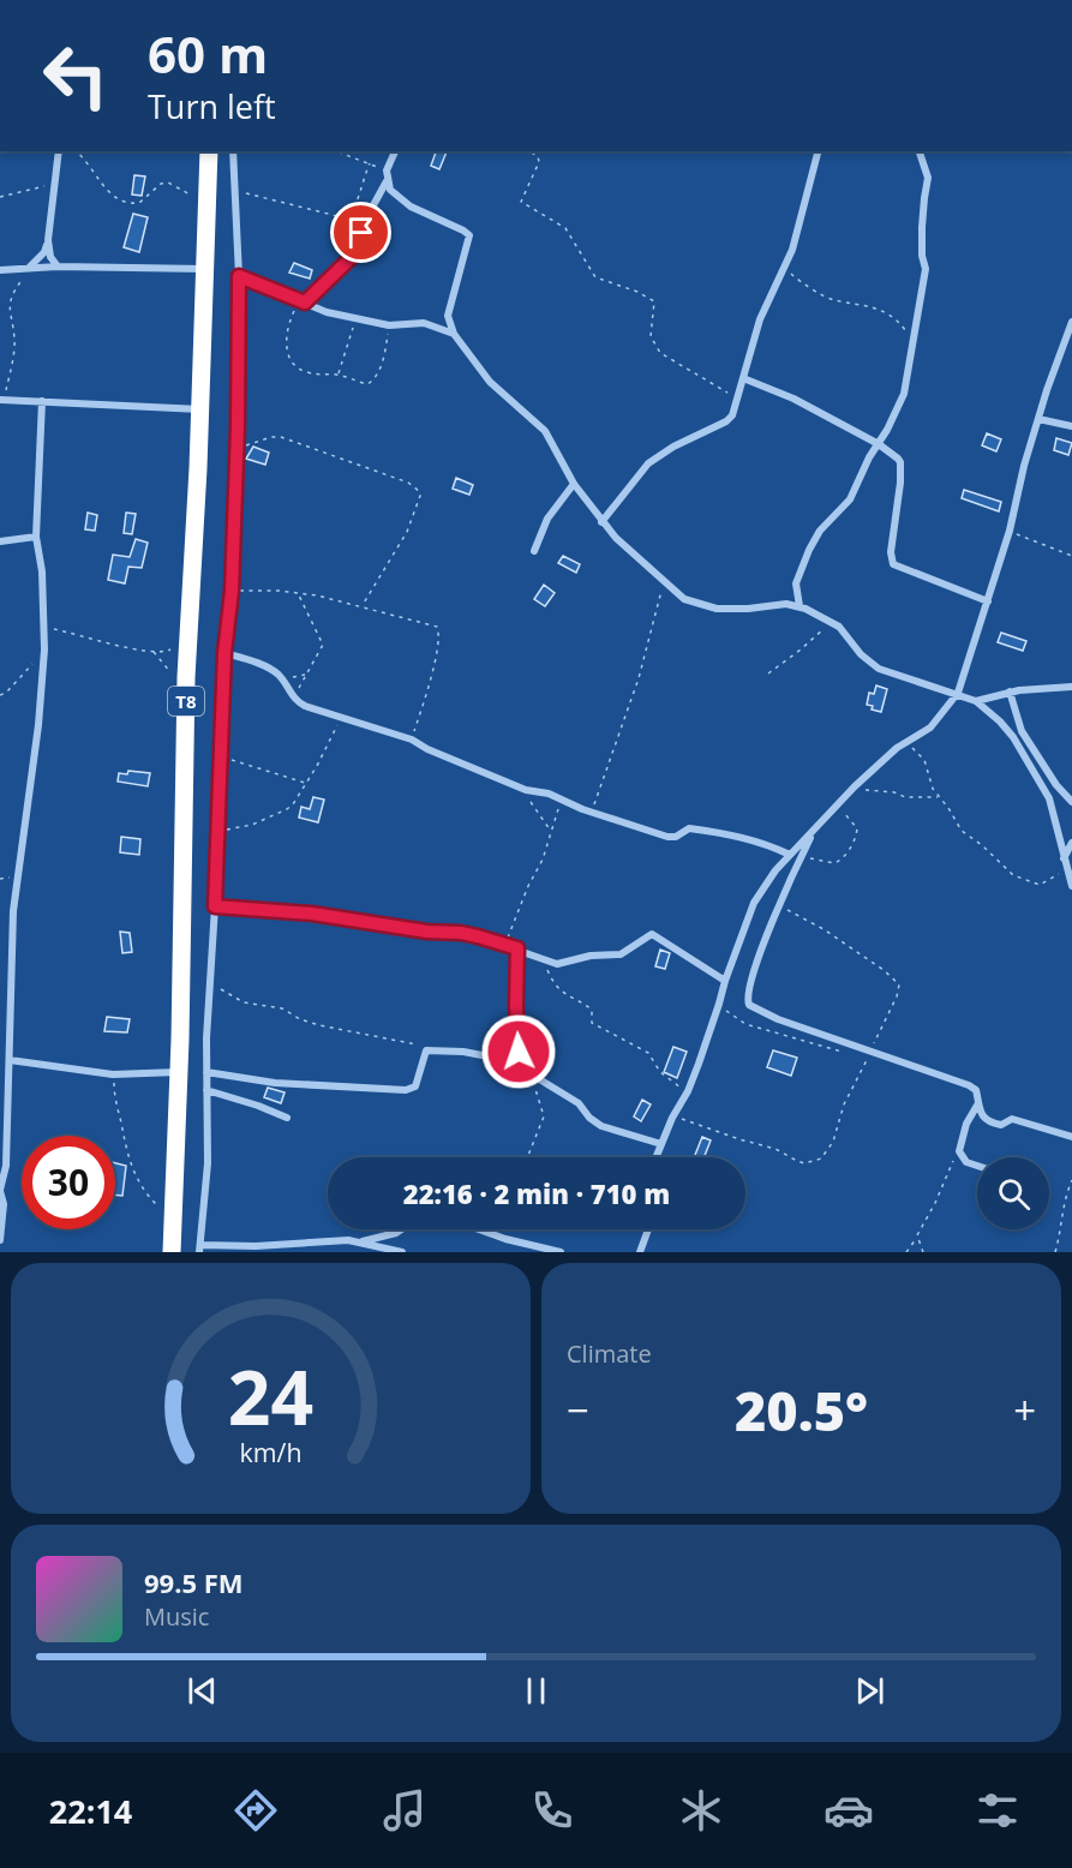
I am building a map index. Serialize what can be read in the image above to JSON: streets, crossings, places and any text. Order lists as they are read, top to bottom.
{
  "streets": {
    "highway": ["T8"]
  },
  "page": {
    "turn": ["60 m", "Turn left"],
    "limit": "30",
    "trip": "22:16 · 2 min · 710 m",
    "tile": "Climate",
    "heat": ["−", "20.5°", "+"],
    "song": ["99.5 FM", "Music"],
    "tabs": "22:14",
    "gauge": ["24", "km/h"]
  }
}
